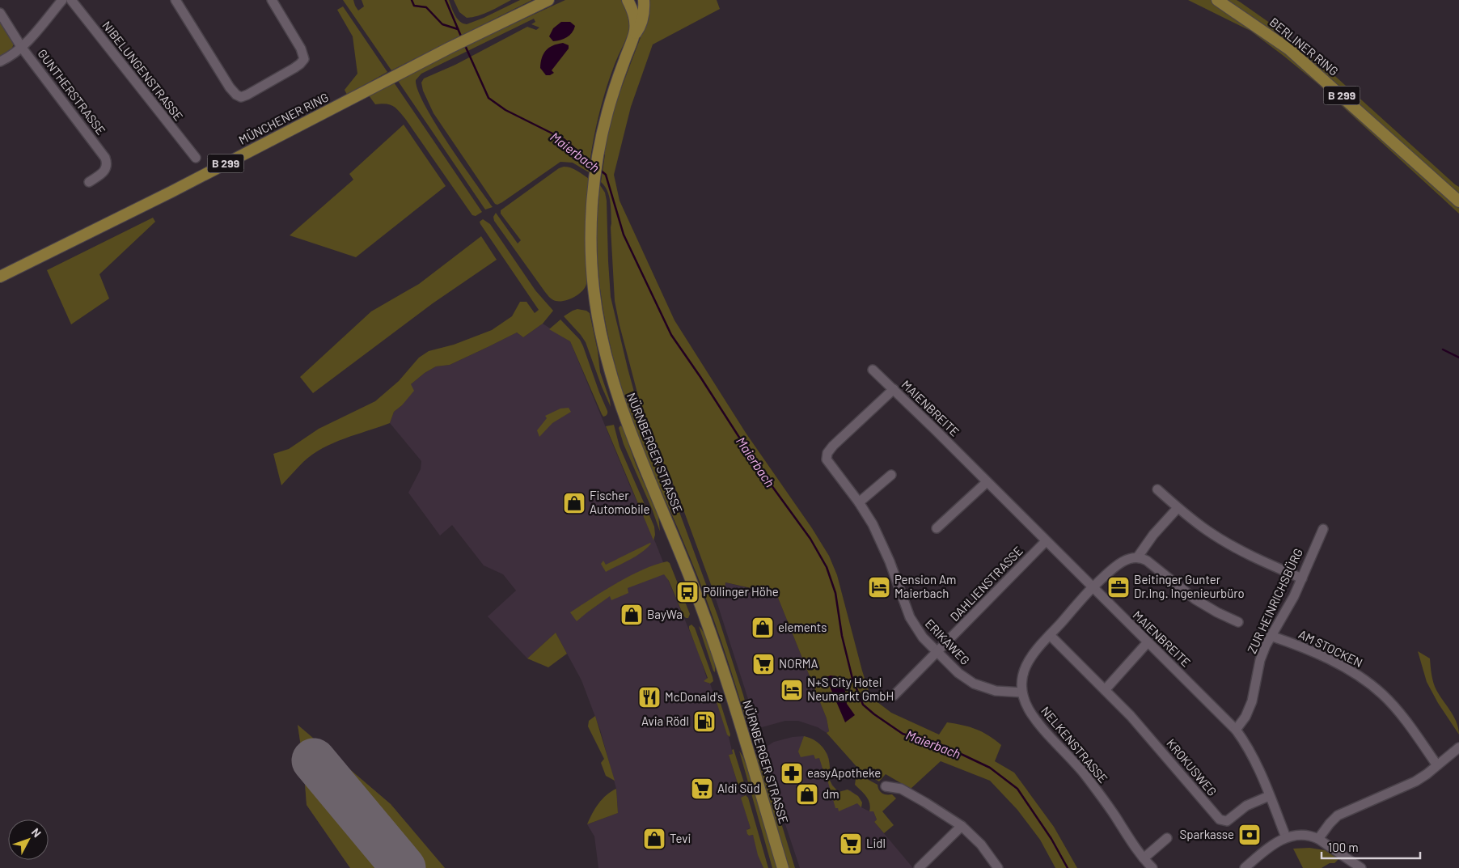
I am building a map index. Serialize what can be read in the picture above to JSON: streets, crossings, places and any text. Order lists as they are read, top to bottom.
{
  "streets": {
    "main road": [
      "BERLINER RING",
      "B 299",
      "MÜNCHENER RING",
      "NÜRNBERGER STRASSE"
    ],
    "street": [
      "NIBELUNGENSTRASSE",
      "GUNTHERSTRASSE",
      "MAIENBREITE",
      "DAHLIENSTRASSE",
      "ZUR HEINRICHSBÜRG",
      "ERIKAWEG",
      "AM STOCKEN",
      "NELKENSTRASSE",
      "KROKUSWEG"
    ]
  },
  "crossings": [
    ["MAIENBREITE", "DAHLIENSTRASSE"],
    ["MAIENBREITE", "ZUR HEINRICHSBÜRG"],
    ["MAIENBREITE", "ERIKAWEG"],
    ["MAIENBREITE", "KROKUSWEG"],
    ["DAHLIENSTRASSE", "ERIKAWEG"],
    ["ZUR HEINRICHSBÜRG", "AM STOCKEN"],
    ["ERIKAWEG", "NELKENSTRASSE"]
  ],
  "water": ["Maierbach"],
  "places": {
    "shop": [
      "Fischer Automobile",
      "BayWa",
      "elements",
      "dm",
      "Tevi"
    ],
    "hotel": ["Pension Am Maierbach", "N+S City Hotel Neumarkt GmbH"],
    "office": ["Beitinger Gunter Dr.Ing. Ingenieurbüro"],
    "bus stop": ["Pöllinger Höhe"],
    "supermarket": ["NORMA", "Aldi Süd", "Lidl"],
    "restaurant": ["McDonald's"],
    "fuel station": ["Avia Rödl"],
    "pharmacy": ["easyApotheke"],
    "bank": ["Sparkasse"]
  },
  "scale_bar": "100 m",
  "north": "top right"
}
